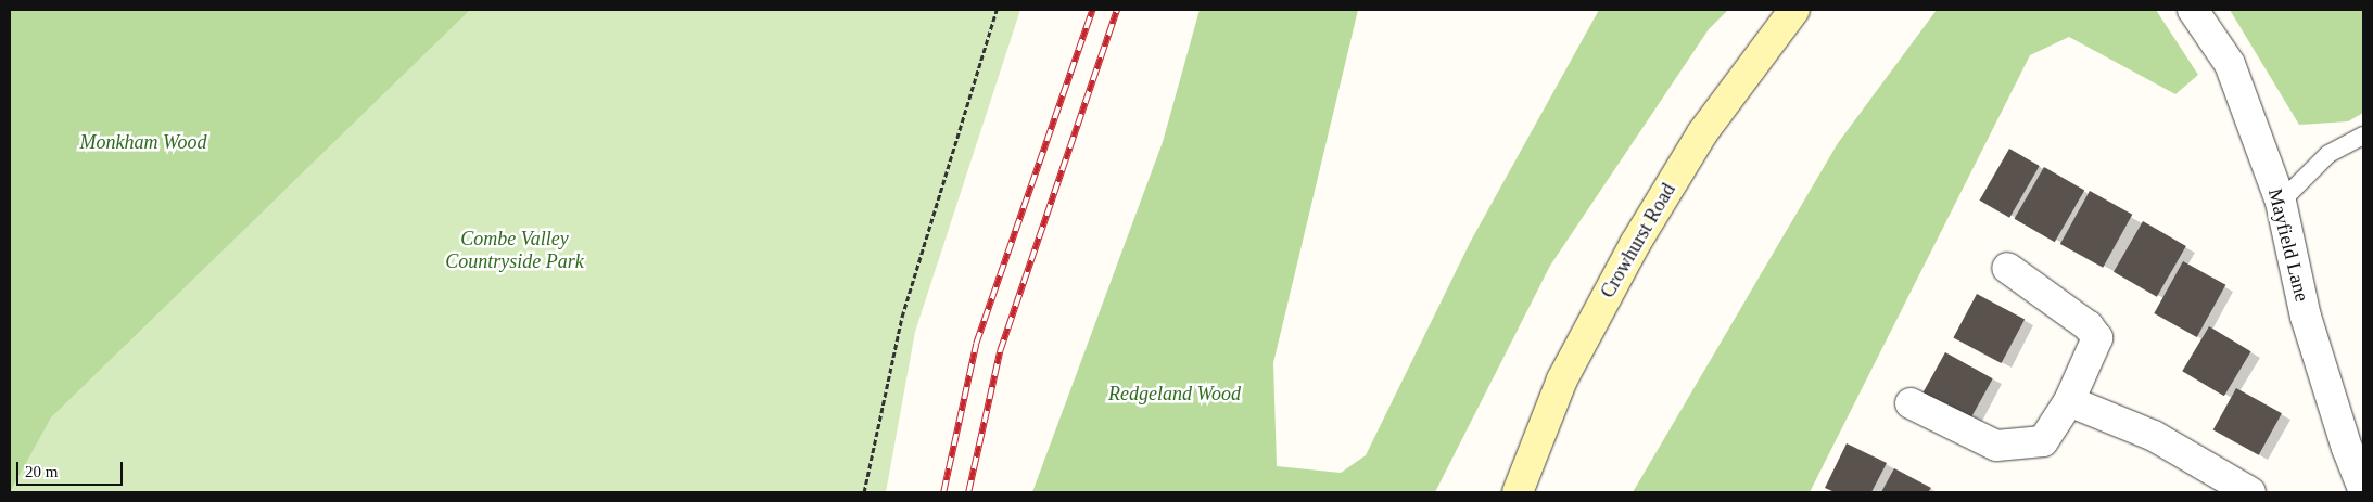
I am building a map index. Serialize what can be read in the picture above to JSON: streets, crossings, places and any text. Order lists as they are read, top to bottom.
{
  "streets": {
    "main road": ["Crowhurst Road"],
    "street": ["Mayfield Lane"]
  },
  "parks": ["Monkham Wood", "Combe Valley Countryside Park", "Redgeland Wood"],
  "scale_bar": "20 m"
}
